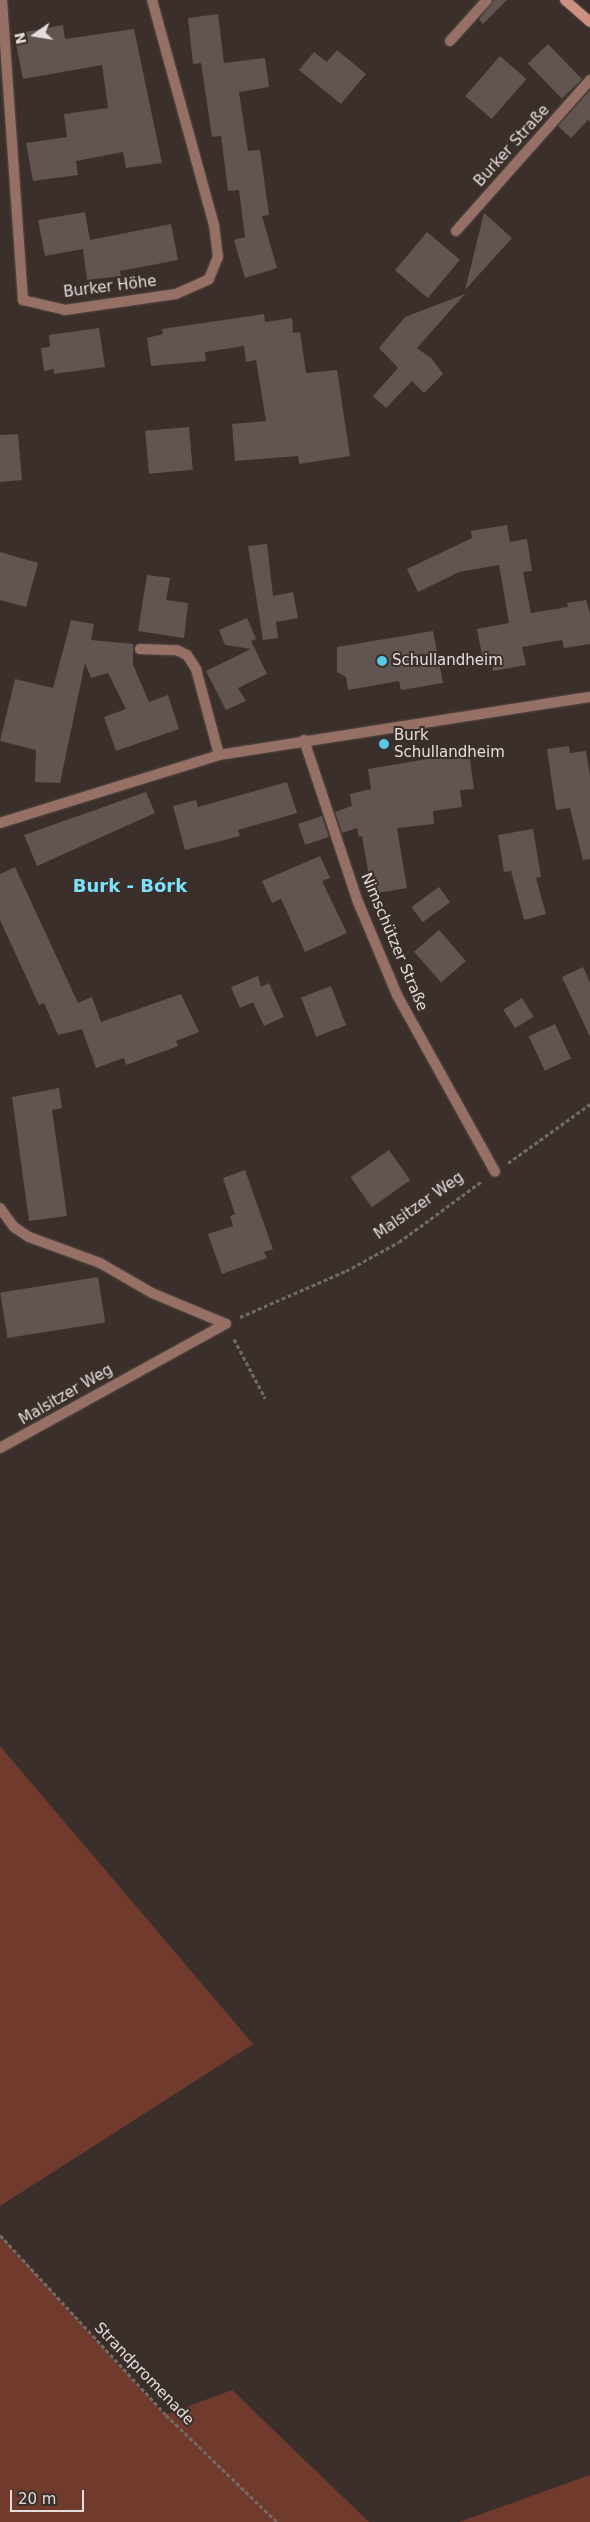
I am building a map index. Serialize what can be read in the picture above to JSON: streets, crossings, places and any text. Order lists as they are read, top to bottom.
{
  "streets": {
    "street": [
      "Burker Straße",
      "Burker Höhe",
      "Nimschützer Straße",
      "Malsitzer Weg"
    ],
    "path": ["Strandpromenade"]
  },
  "crossings": [
    ["Nimschützer Straße", "Malsitzer Weg"]
  ],
  "districts": ["Burk - Bórk"],
  "places": ["Schullandheim", "Burk Schullandheim"],
  "scale_bar": "20 m",
  "north": "left"
}
